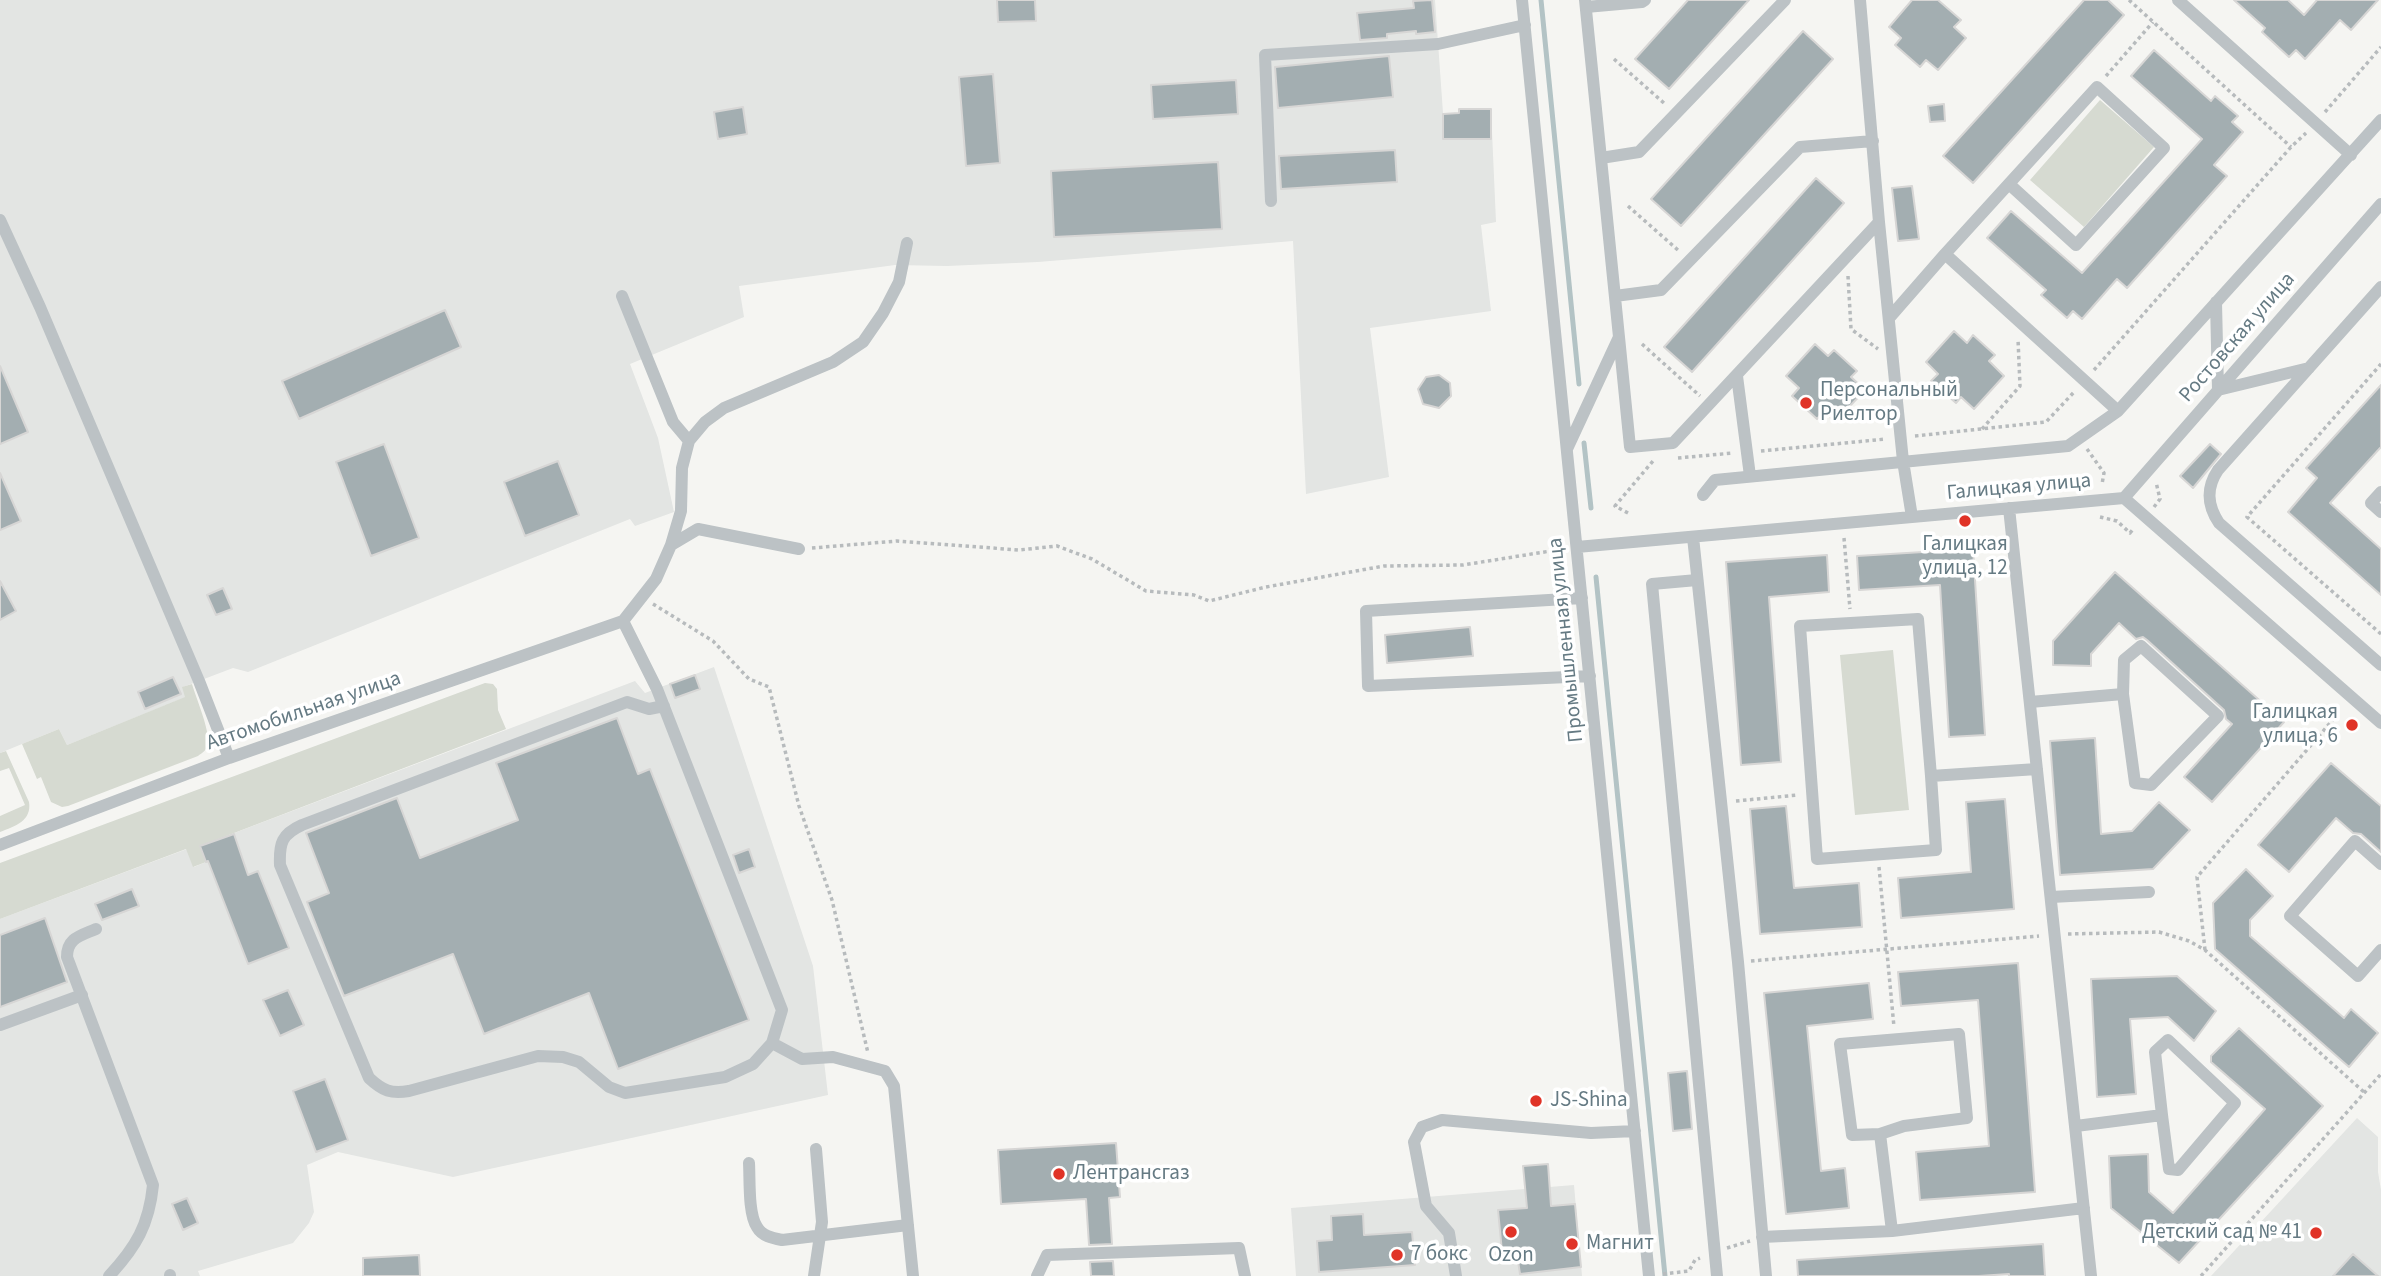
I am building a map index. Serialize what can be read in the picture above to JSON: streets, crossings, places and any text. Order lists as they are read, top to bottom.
{
  "streets": {
    "street": [
      "Ростовская улица",
      "Галицкая улица",
      "Промышленная улица",
      "Автомобильная улица"
    ]
  },
  "crossings": [
    ["Ростовская улица", "Галицкая улица"],
    ["Галицкая улица", "Промышленная улица"]
  ],
  "places": [
    "Персональный Риелтор",
    "Галицкая улица, 12",
    "Галицкая улица, 6",
    "JS-Shina",
    "Лентрансгаз",
    "Ozon",
    "Детский сад № 41",
    "Магнит",
    "7 бокс"
  ]
}
